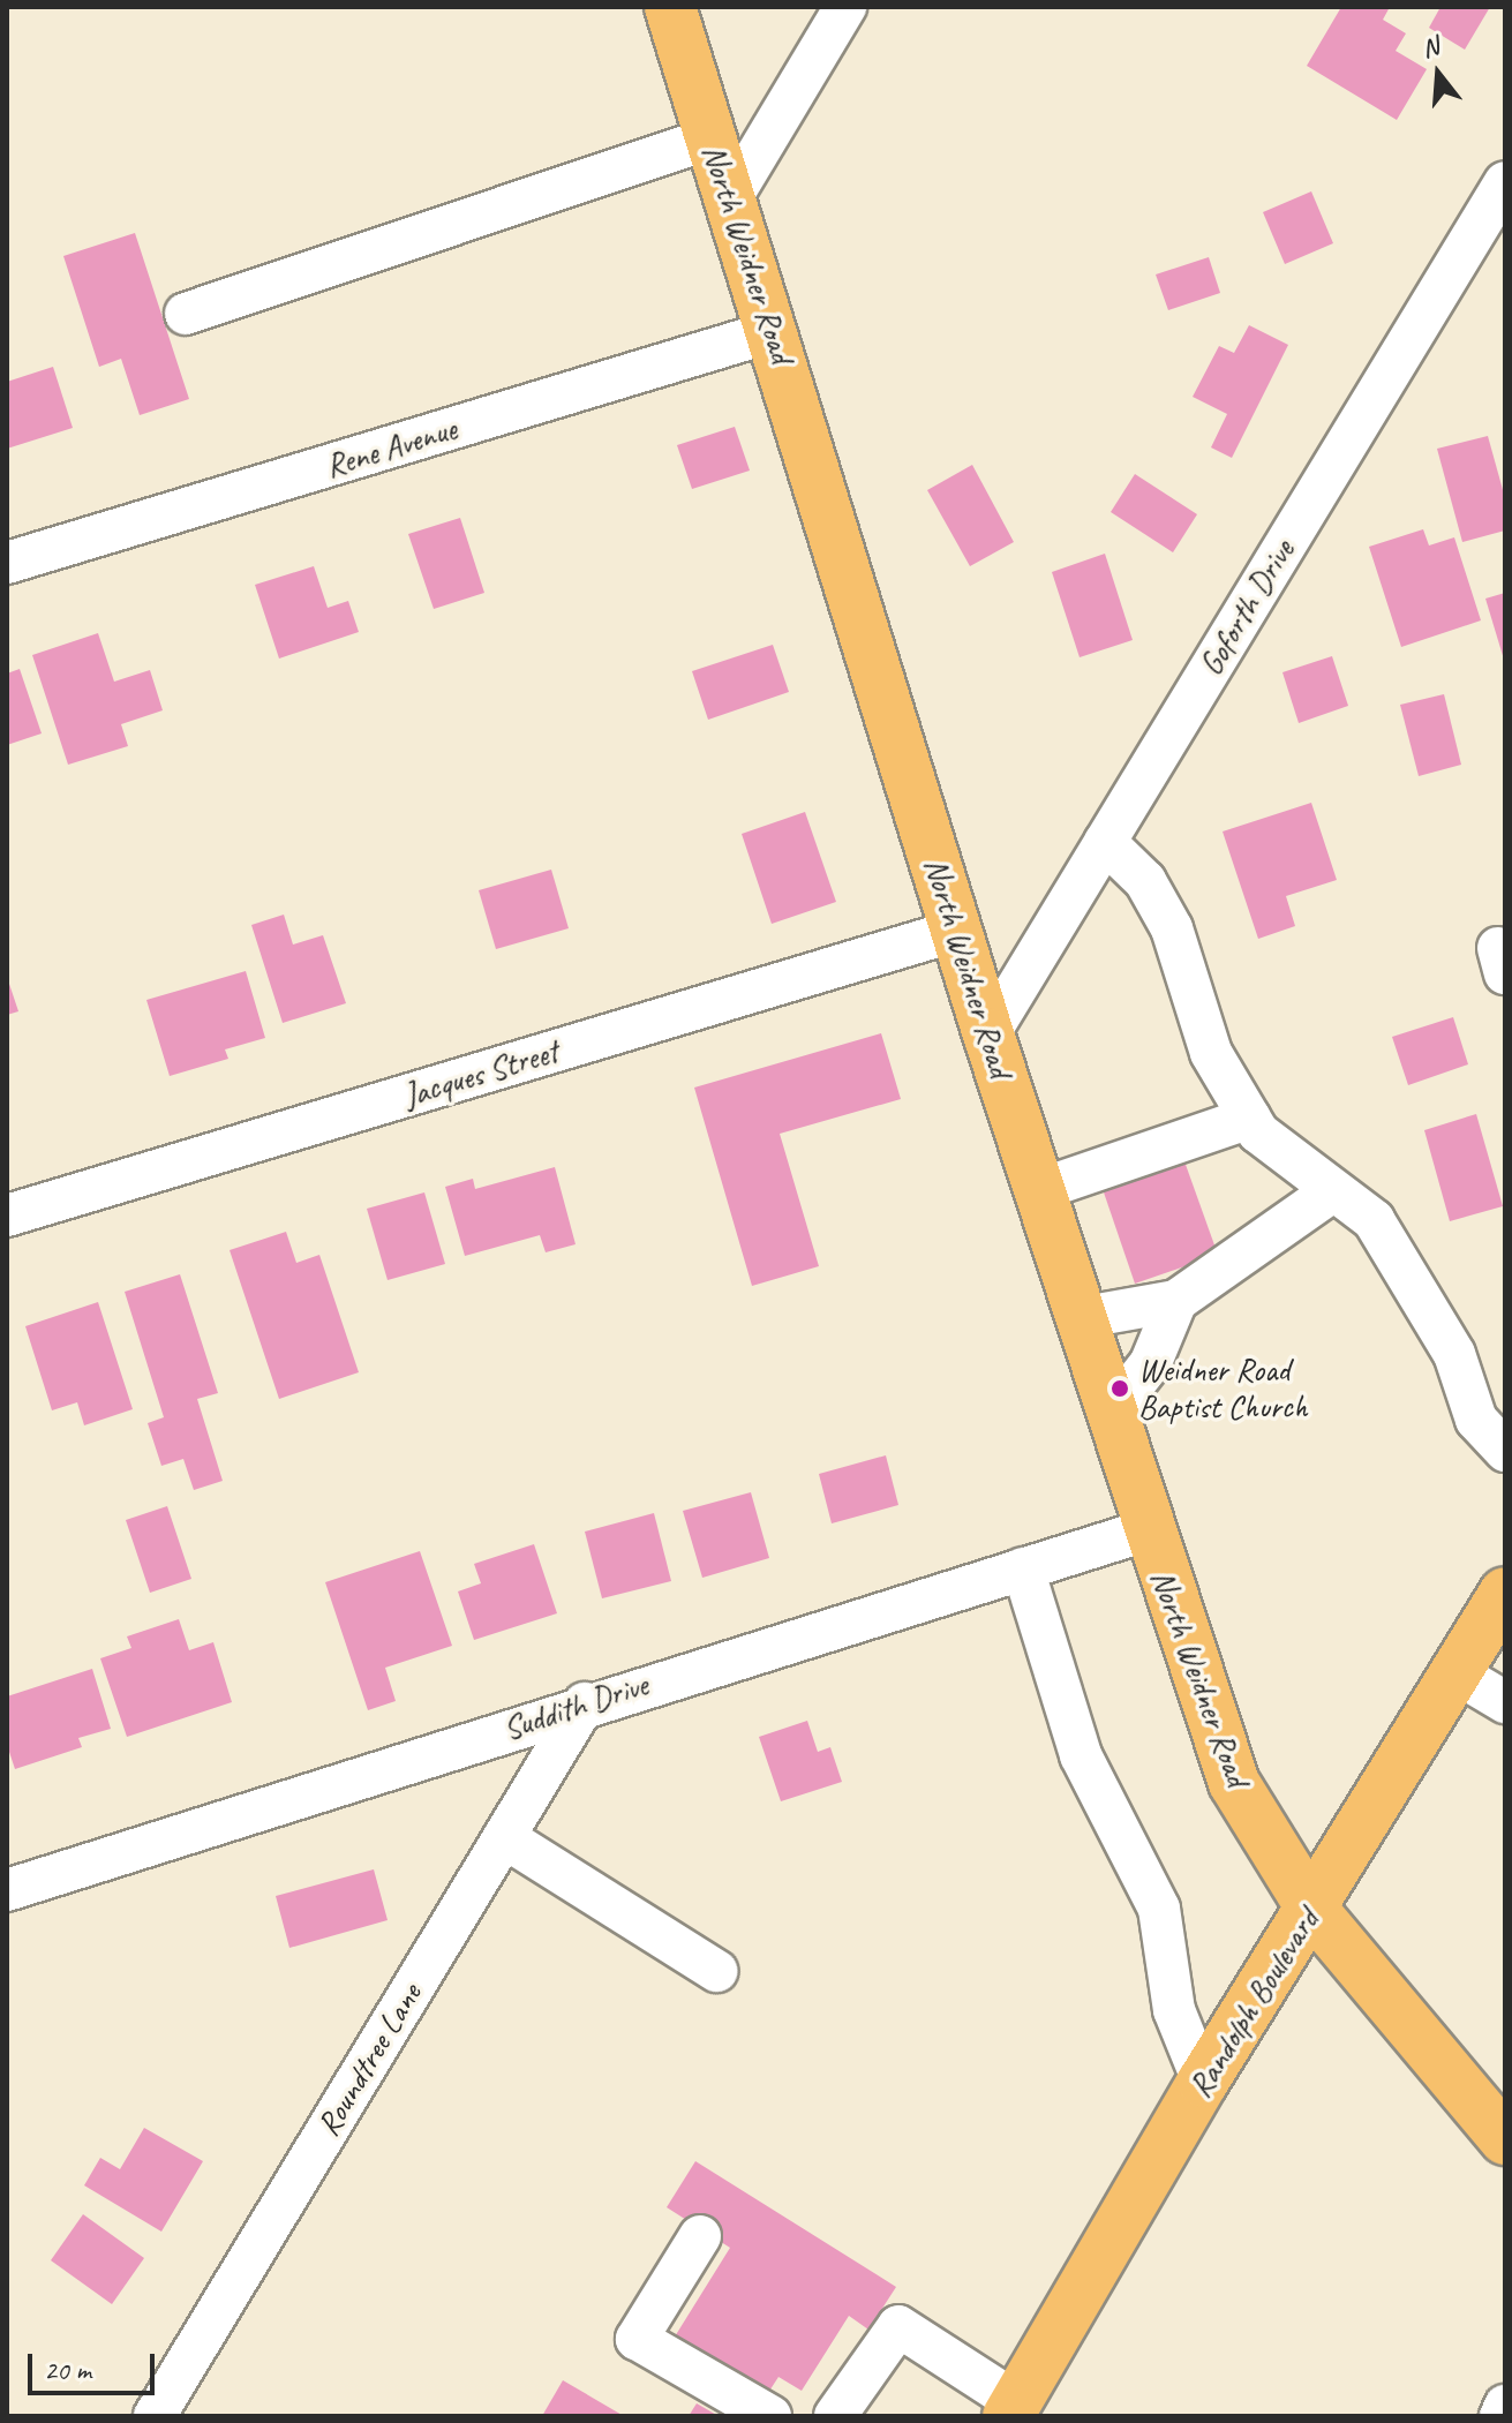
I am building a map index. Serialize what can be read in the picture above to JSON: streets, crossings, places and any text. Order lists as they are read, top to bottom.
{
  "streets": {
    "main road": ["North Weidner Road", "Randolph Boulevard"],
    "street": [
      "Rene Avenue",
      "Goforth Drive",
      "Jacques Street",
      "Suddith Drive",
      "Roundtree Lane"
    ]
  },
  "crossings": [
    ["North Weidner Road", "Rene Avenue"],
    ["North Weidner Road", "Goforth Drive"],
    ["North Weidner Road", "Jacques Street"],
    ["North Weidner Road", "Suddith Drive"],
    ["North Weidner Road", "Randolph Boulevard"],
    ["Suddith Drive", "Roundtree Lane"]
  ],
  "places": ["Weidner Road Baptist Church"],
  "scale_bar": "20 m",
  "north": "top"
}
